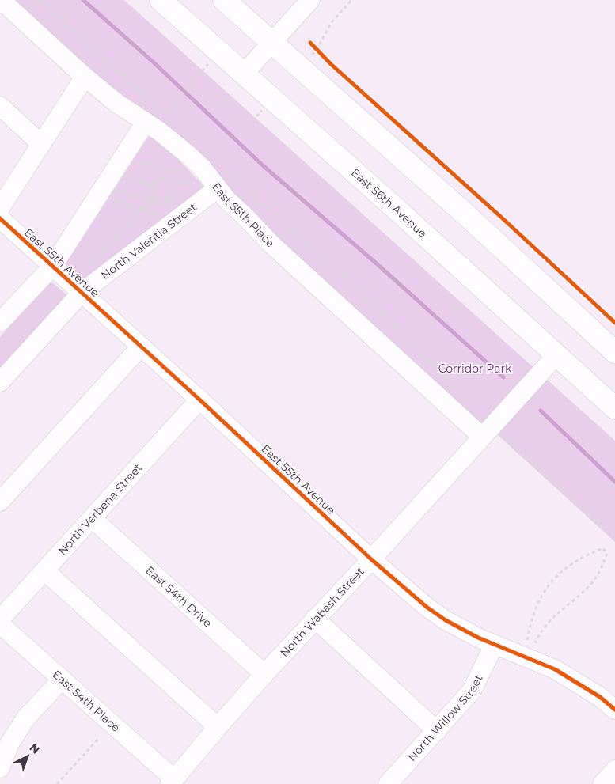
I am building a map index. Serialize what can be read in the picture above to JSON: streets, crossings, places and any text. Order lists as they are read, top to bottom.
{
  "streets": {
    "main road": ["East 56th Avenue"],
    "street": [
      "East 55th Place",
      "North Valentia Street",
      "East 55th Avenue",
      "North Verbena Street",
      "East 54th Drive",
      "North Wabash Street",
      "East 54th Place",
      "North Willow Street"
    ]
  },
  "crossings": [
    ["East 56th Avenue", "North Wabash Street"],
    ["East 55th Place", "North Valentia Street"],
    ["East 55th Place", "North Wabash Street"],
    ["North Valentia Street", "East 55th Avenue"],
    ["East 55th Avenue", "North Verbena Street"],
    ["East 55th Avenue", "North Wabash Street"],
    ["East 55th Avenue", "North Willow Street"],
    ["North Verbena Street", "East 54th Drive"],
    ["East 54th Drive", "North Wabash Street"],
    ["North Wabash Street", "East 54th Place"]
  ],
  "parks": ["Corridor Park"],
  "north": "top right"
}
